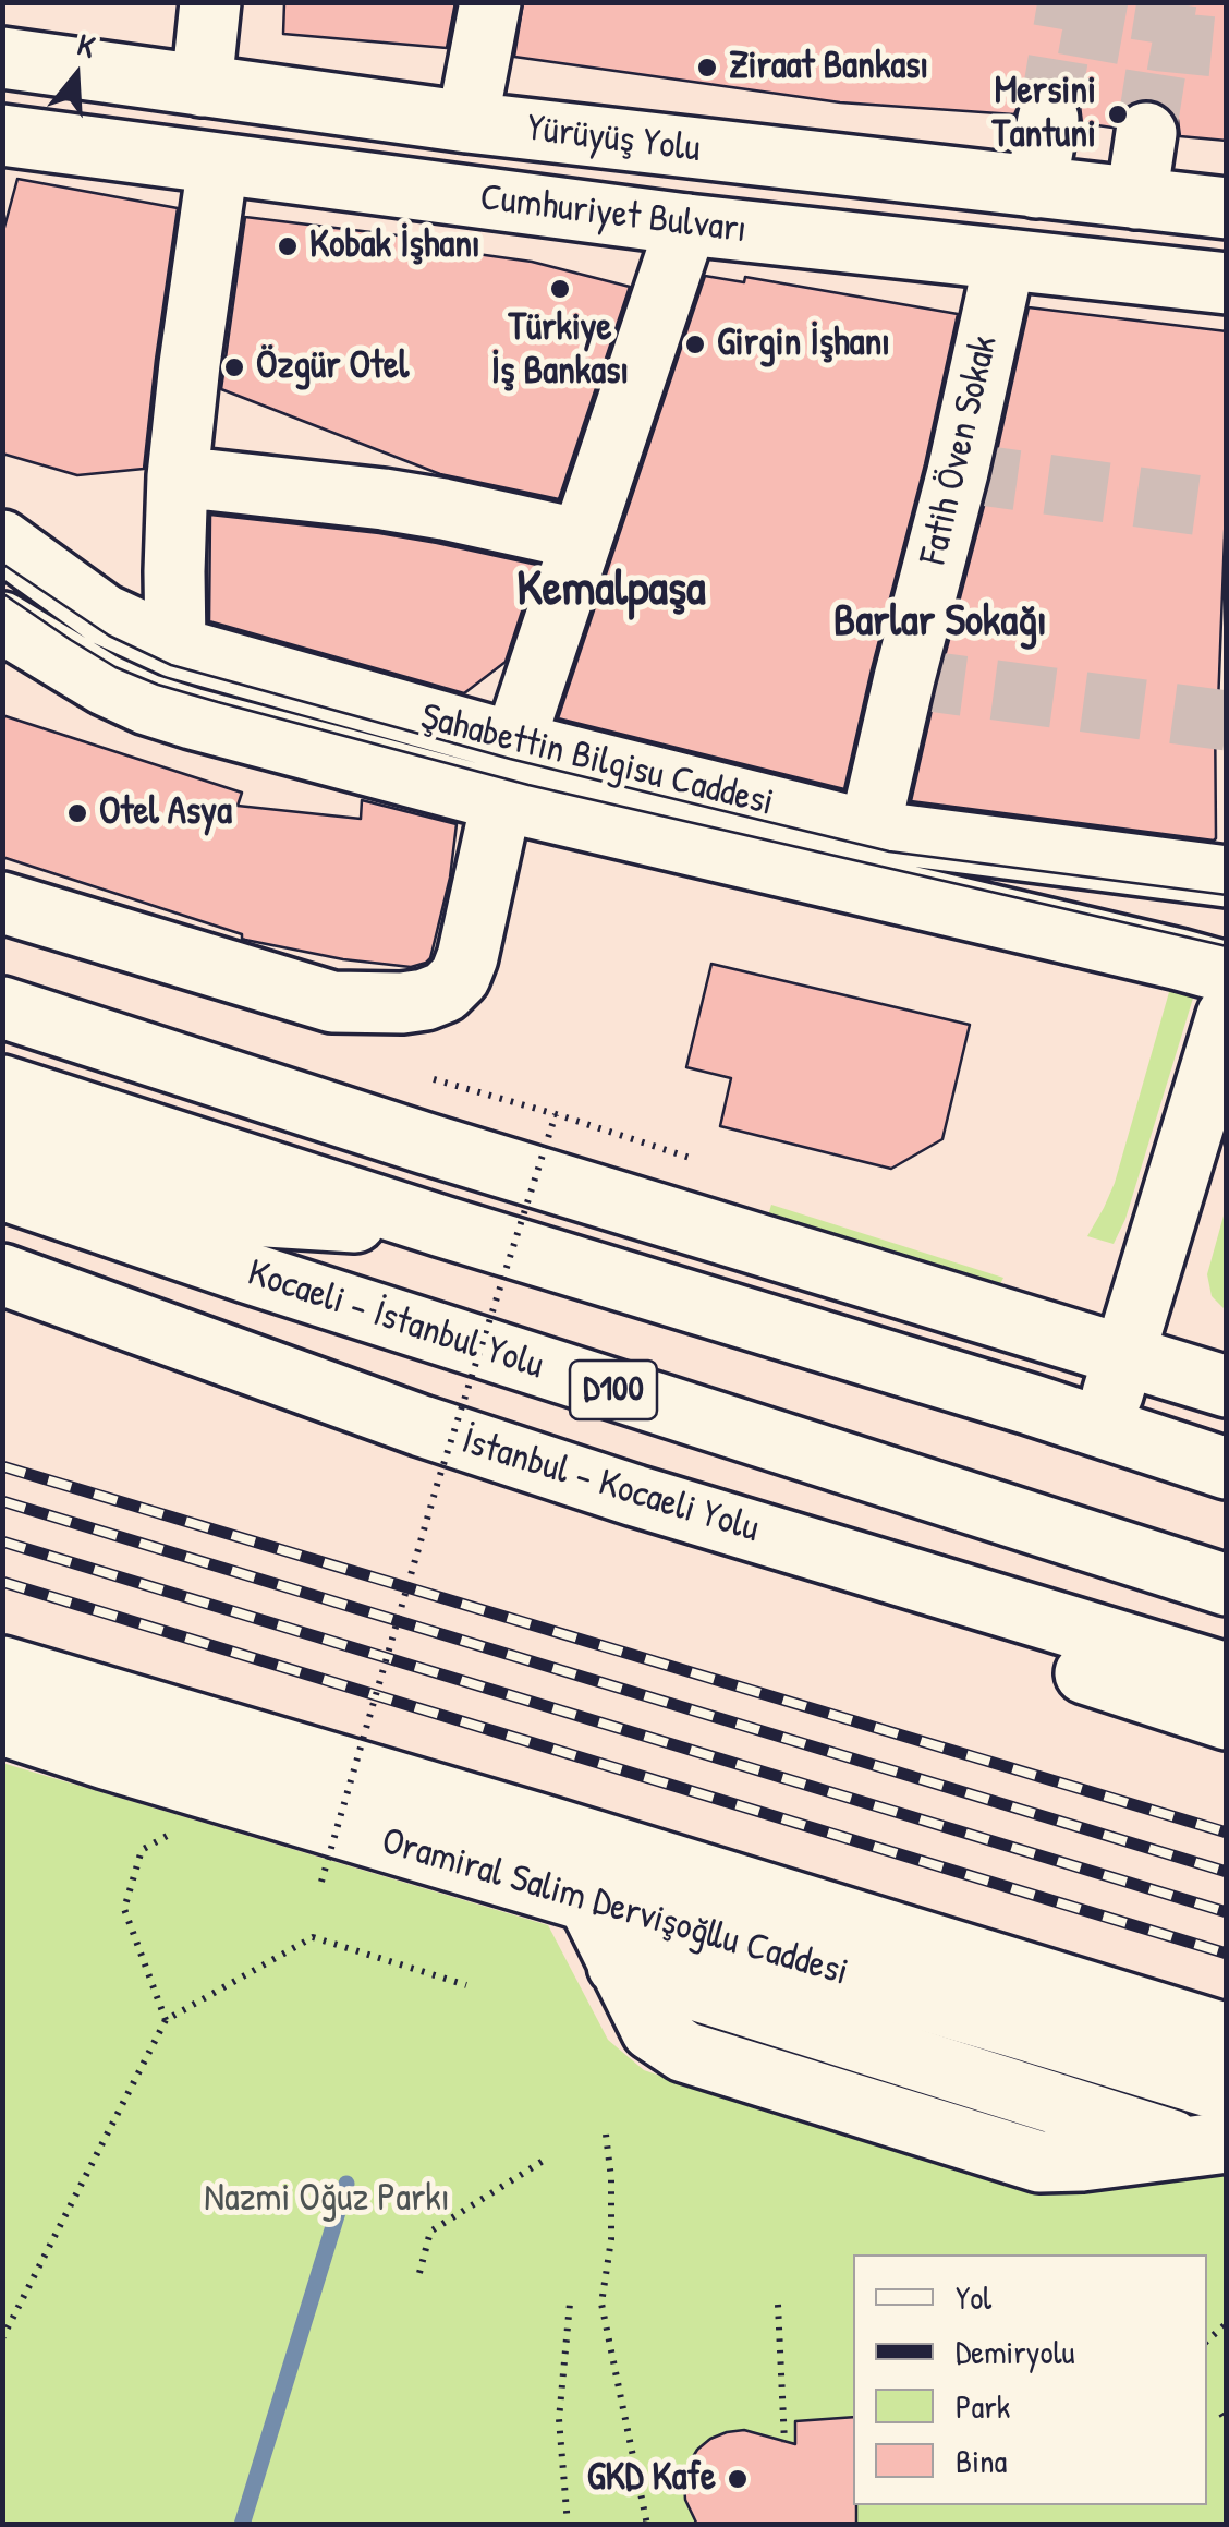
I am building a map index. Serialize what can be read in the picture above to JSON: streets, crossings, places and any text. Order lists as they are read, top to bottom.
{
  "streets": {
    "main road": [
      "Yürüyüş Yolu",
      "Cumhuriyet Bulvarı",
      "Fatih Öven Sokak",
      "Şahabettin Bilgisu Caddesi",
      "Kocaeli - İstanbul Yolu",
      "D100",
      "İstanbul - Kocaeli Yolu",
      "Oramiral Salim Dervişoğllu Caddesi"
    ]
  },
  "crossings": [
    ["Cumhuriyet Bulvarı", "Fatih Öven Sokak"],
    ["Fatih Öven Sokak", "Şahabettin Bilgisu Caddesi"]
  ],
  "districts": ["Kemalpaşa", "Barlar Sokağı"],
  "parks": ["Nazmi Oğuz Parkı"],
  "places": [
    "Ziraat Bankası",
    "Mersini Tantuni",
    "Kobak İşhanı",
    "Türkiye İş Bankası",
    "Girgin İşhanı",
    "Özgür Otel",
    "Otel Asya",
    "GKD Kafe"
  ],
  "legend": [
    "Yol",
    "Demiryolu",
    "Park",
    "Bina"
  ],
  "north": "top"
}
